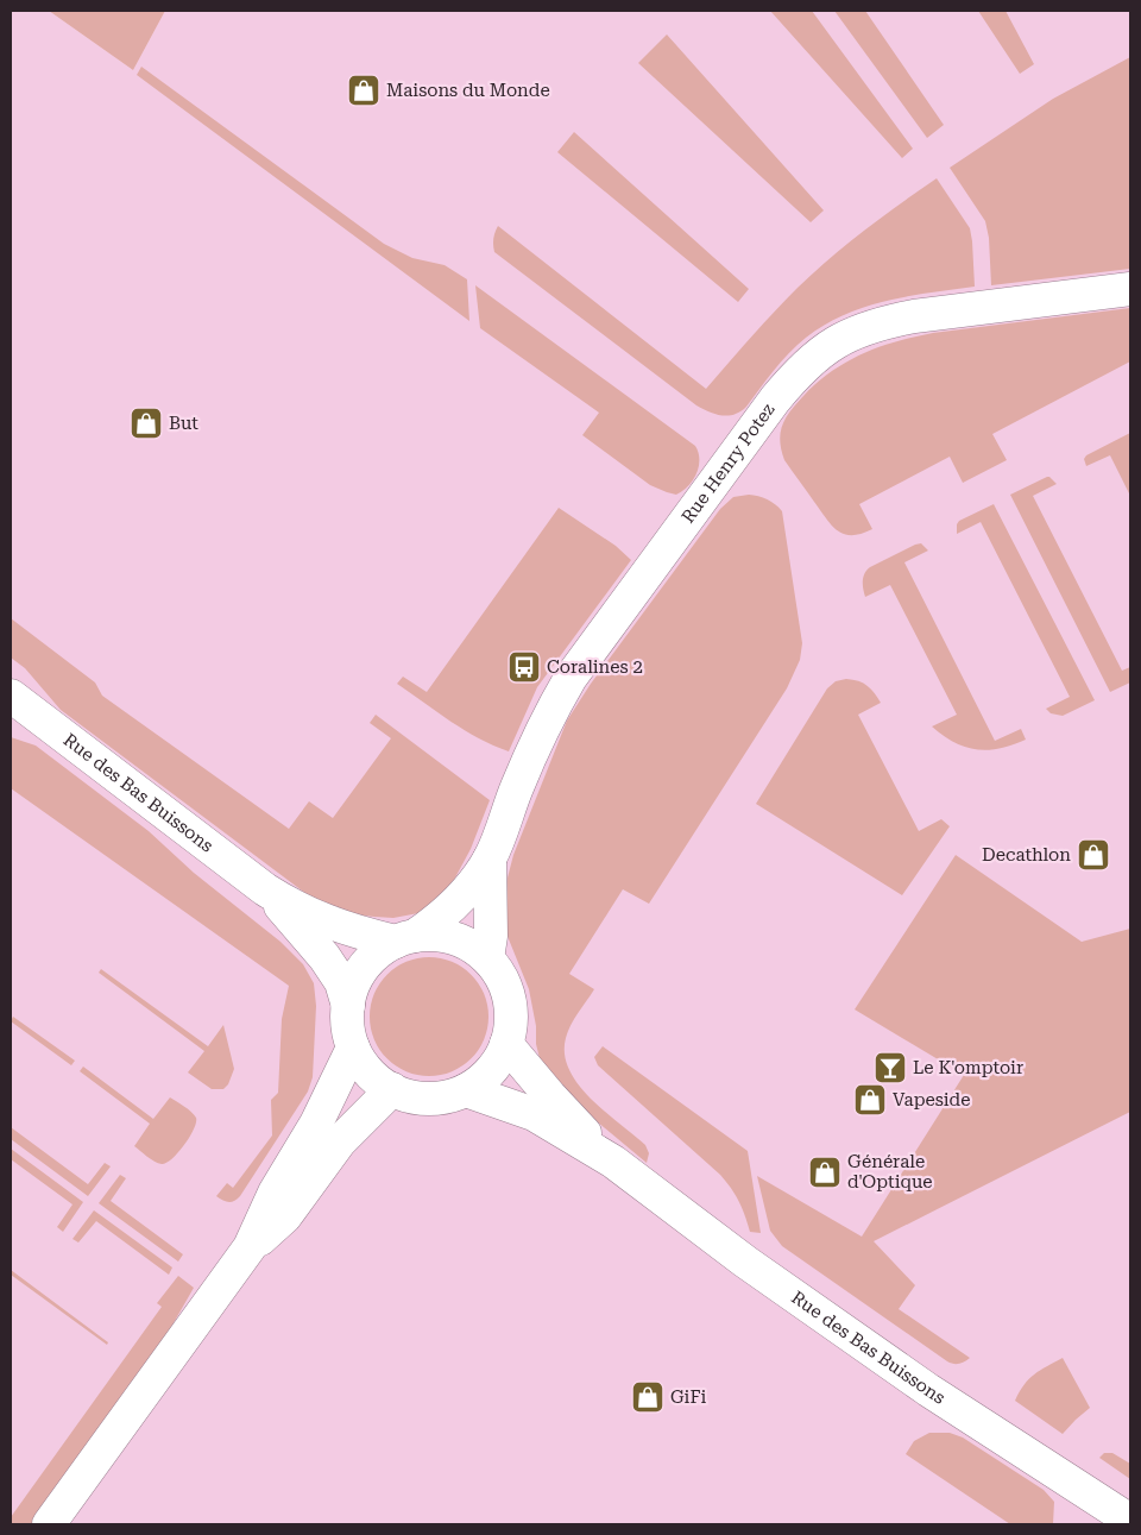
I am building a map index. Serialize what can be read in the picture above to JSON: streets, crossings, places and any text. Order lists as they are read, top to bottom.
{
  "streets": {
    "street": ["Rue Henry Potez", "Rue des Bas Buissons"]
  },
  "crossings": [
    ["Rue Henry Potez", "Rue des Bas Buissons"]
  ],
  "places": {
    "shop": [
      "Maisons du Monde",
      "But",
      "Decathlon",
      "Vapeside",
      "Générale d'Optique",
      "GiFi"
    ],
    "bus stop": ["Coralines 2"],
    "bar": ["Le K'omptoir"]
  }
}
